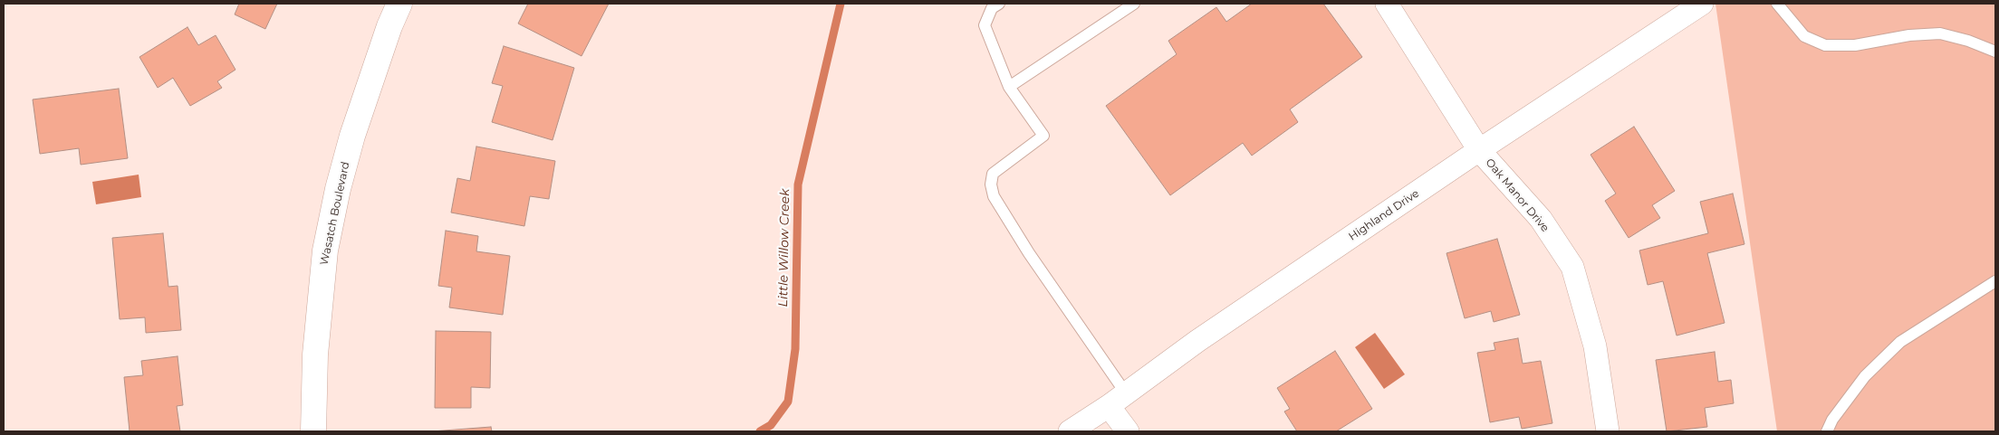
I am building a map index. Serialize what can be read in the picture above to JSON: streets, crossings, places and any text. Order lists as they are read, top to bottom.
{
  "streets": {
    "main road": ["Wasatch Boulevard"],
    "street": ["Oak Manor Drive", "Highland Drive"]
  },
  "crossings": [
    ["Oak Manor Drive", "Highland Drive"]
  ],
  "water": ["Little Willow Creek"]
}
